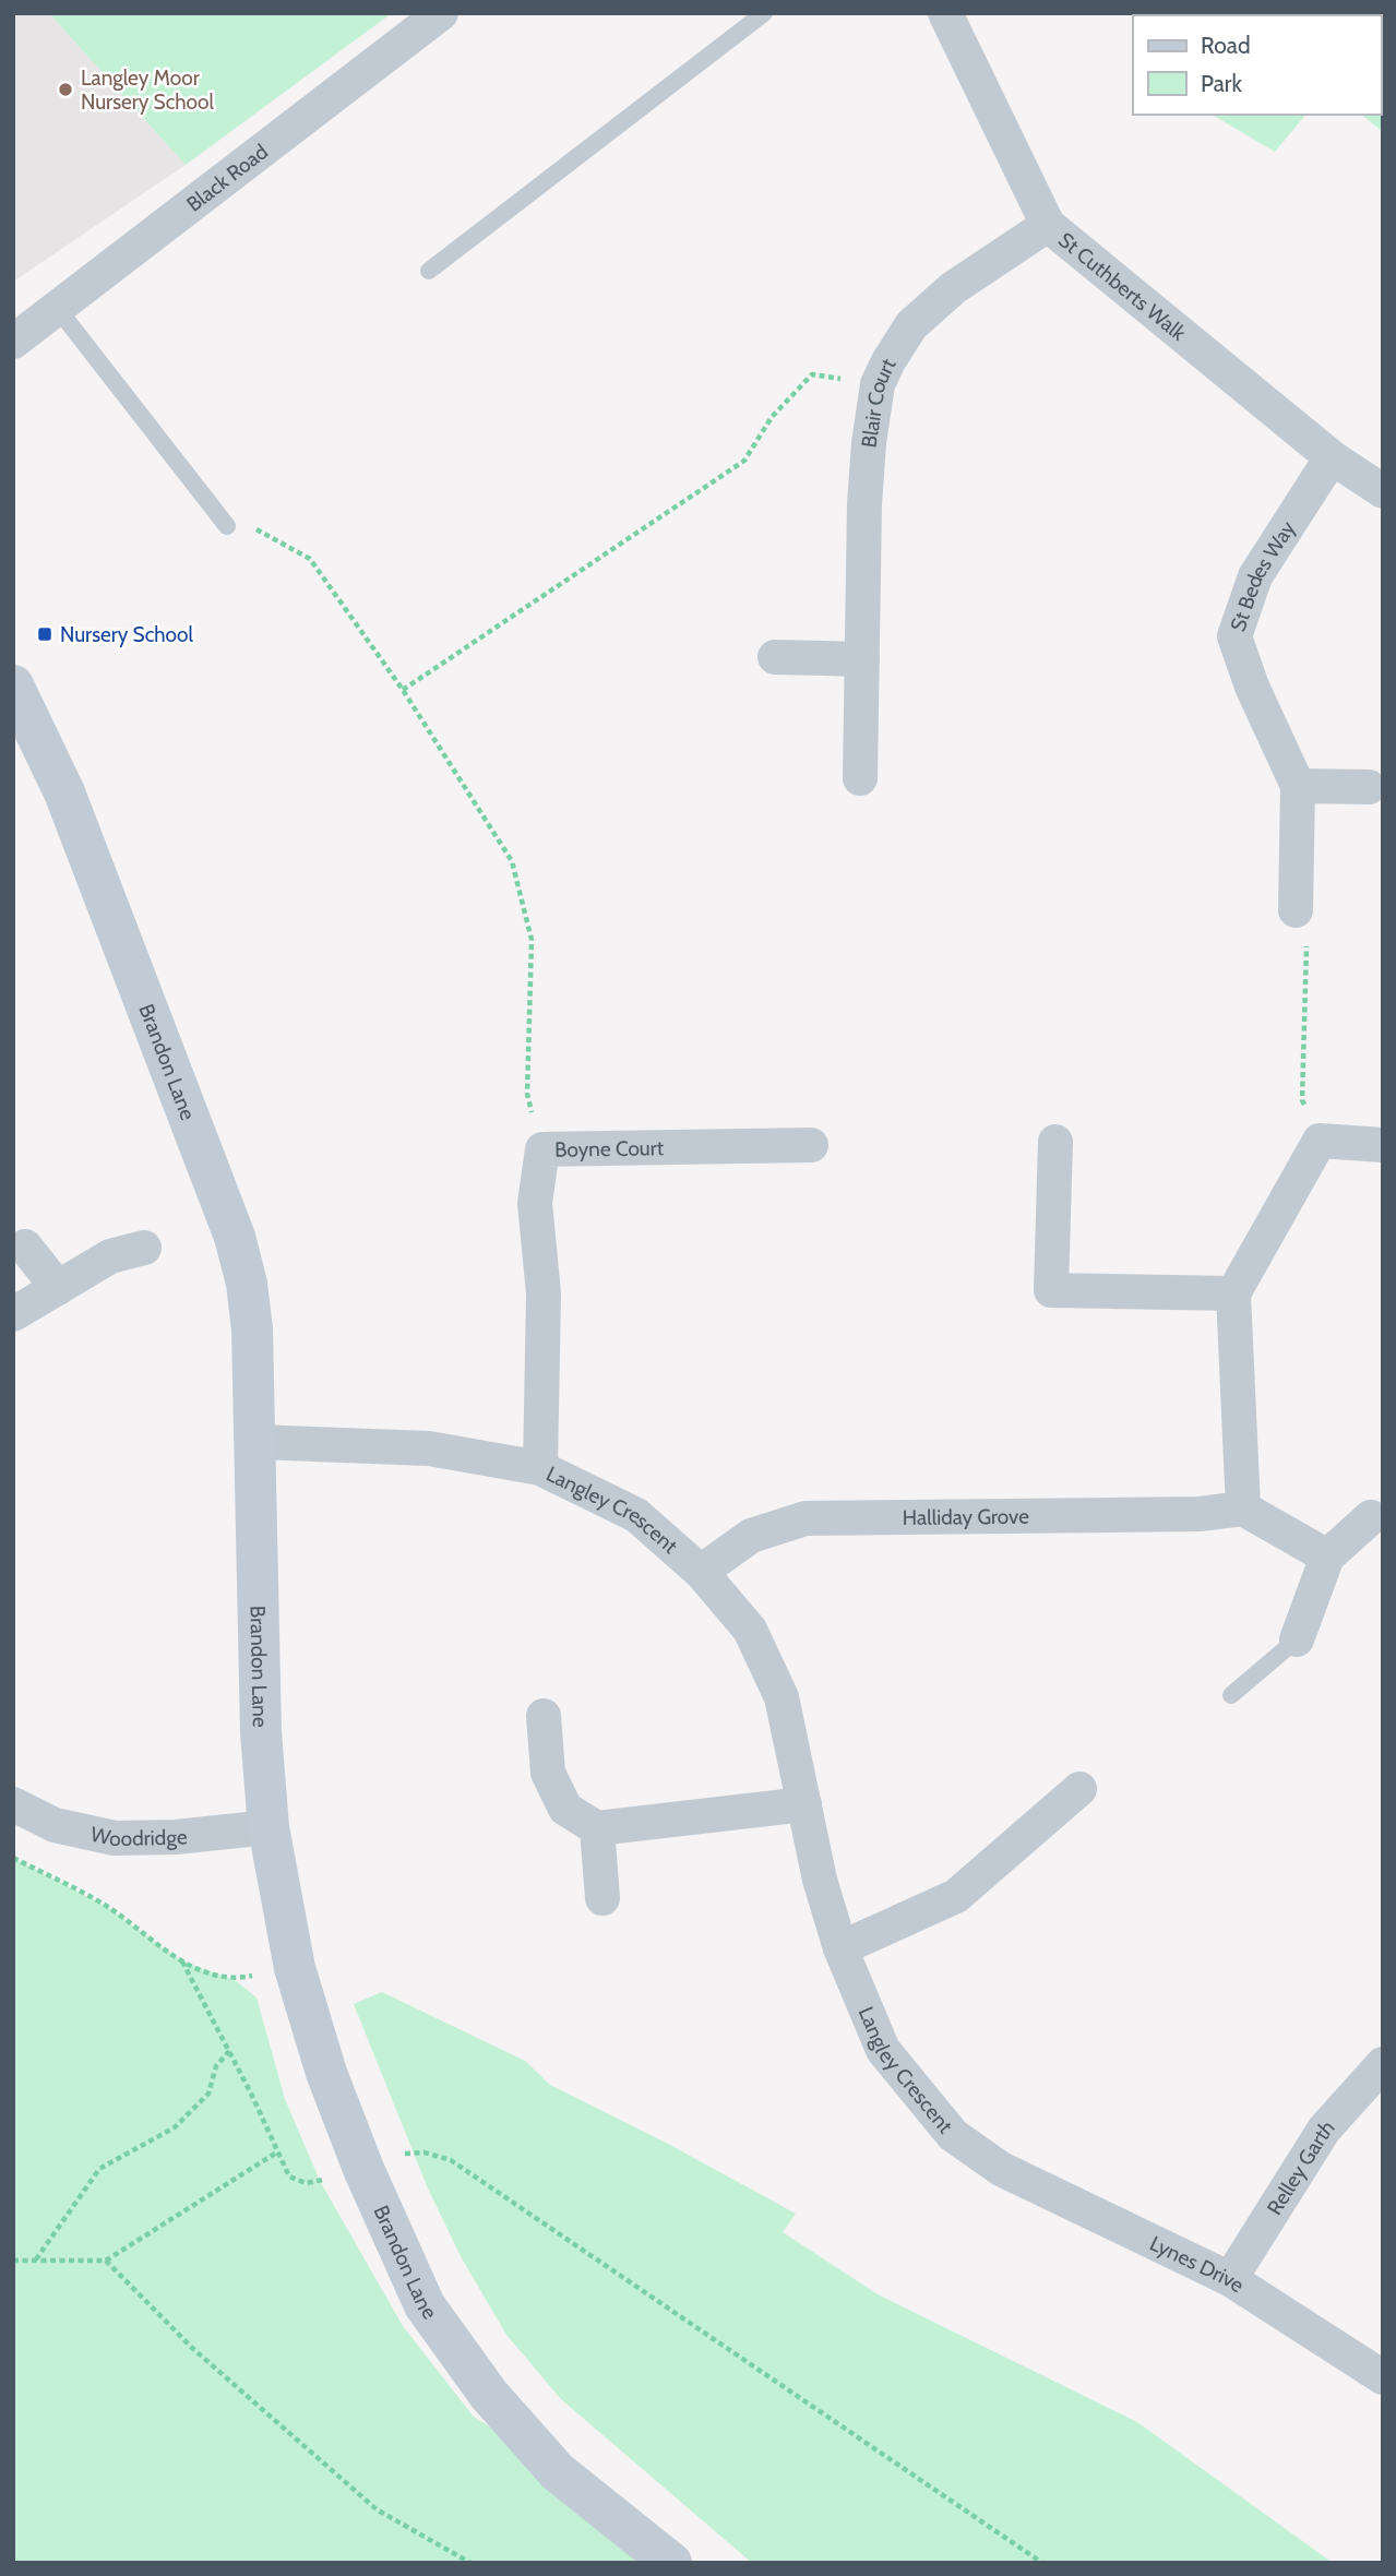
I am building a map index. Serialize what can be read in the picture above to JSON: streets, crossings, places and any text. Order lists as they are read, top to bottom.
{
  "streets": {
    "street": [
      "Black Road",
      "St Cuthberts Walk",
      "Blair Court",
      "St Bedes Way",
      "Brandon Lane",
      "Boyne Court",
      "Langley Crescent",
      "Halliday Grove",
      "Woodridge",
      "Relley Garth",
      "Lynes Drive"
    ]
  },
  "crossings": [
    ["St Cuthberts Walk", "Blair Court"],
    ["St Cuthberts Walk", "St Bedes Way"],
    ["Brandon Lane", "Langley Crescent"],
    ["Brandon Lane", "Woodridge"],
    ["Boyne Court", "Langley Crescent"],
    ["Langley Crescent", "Halliday Grove"],
    ["Langley Crescent", "Lynes Drive"],
    ["Relley Garth", "Lynes Drive"]
  ],
  "places": {
    "other": ["Langley Moor Nursery School"],
    "transit": ["Nursery School"]
  },
  "legend": ["Road", "Park"]
}
